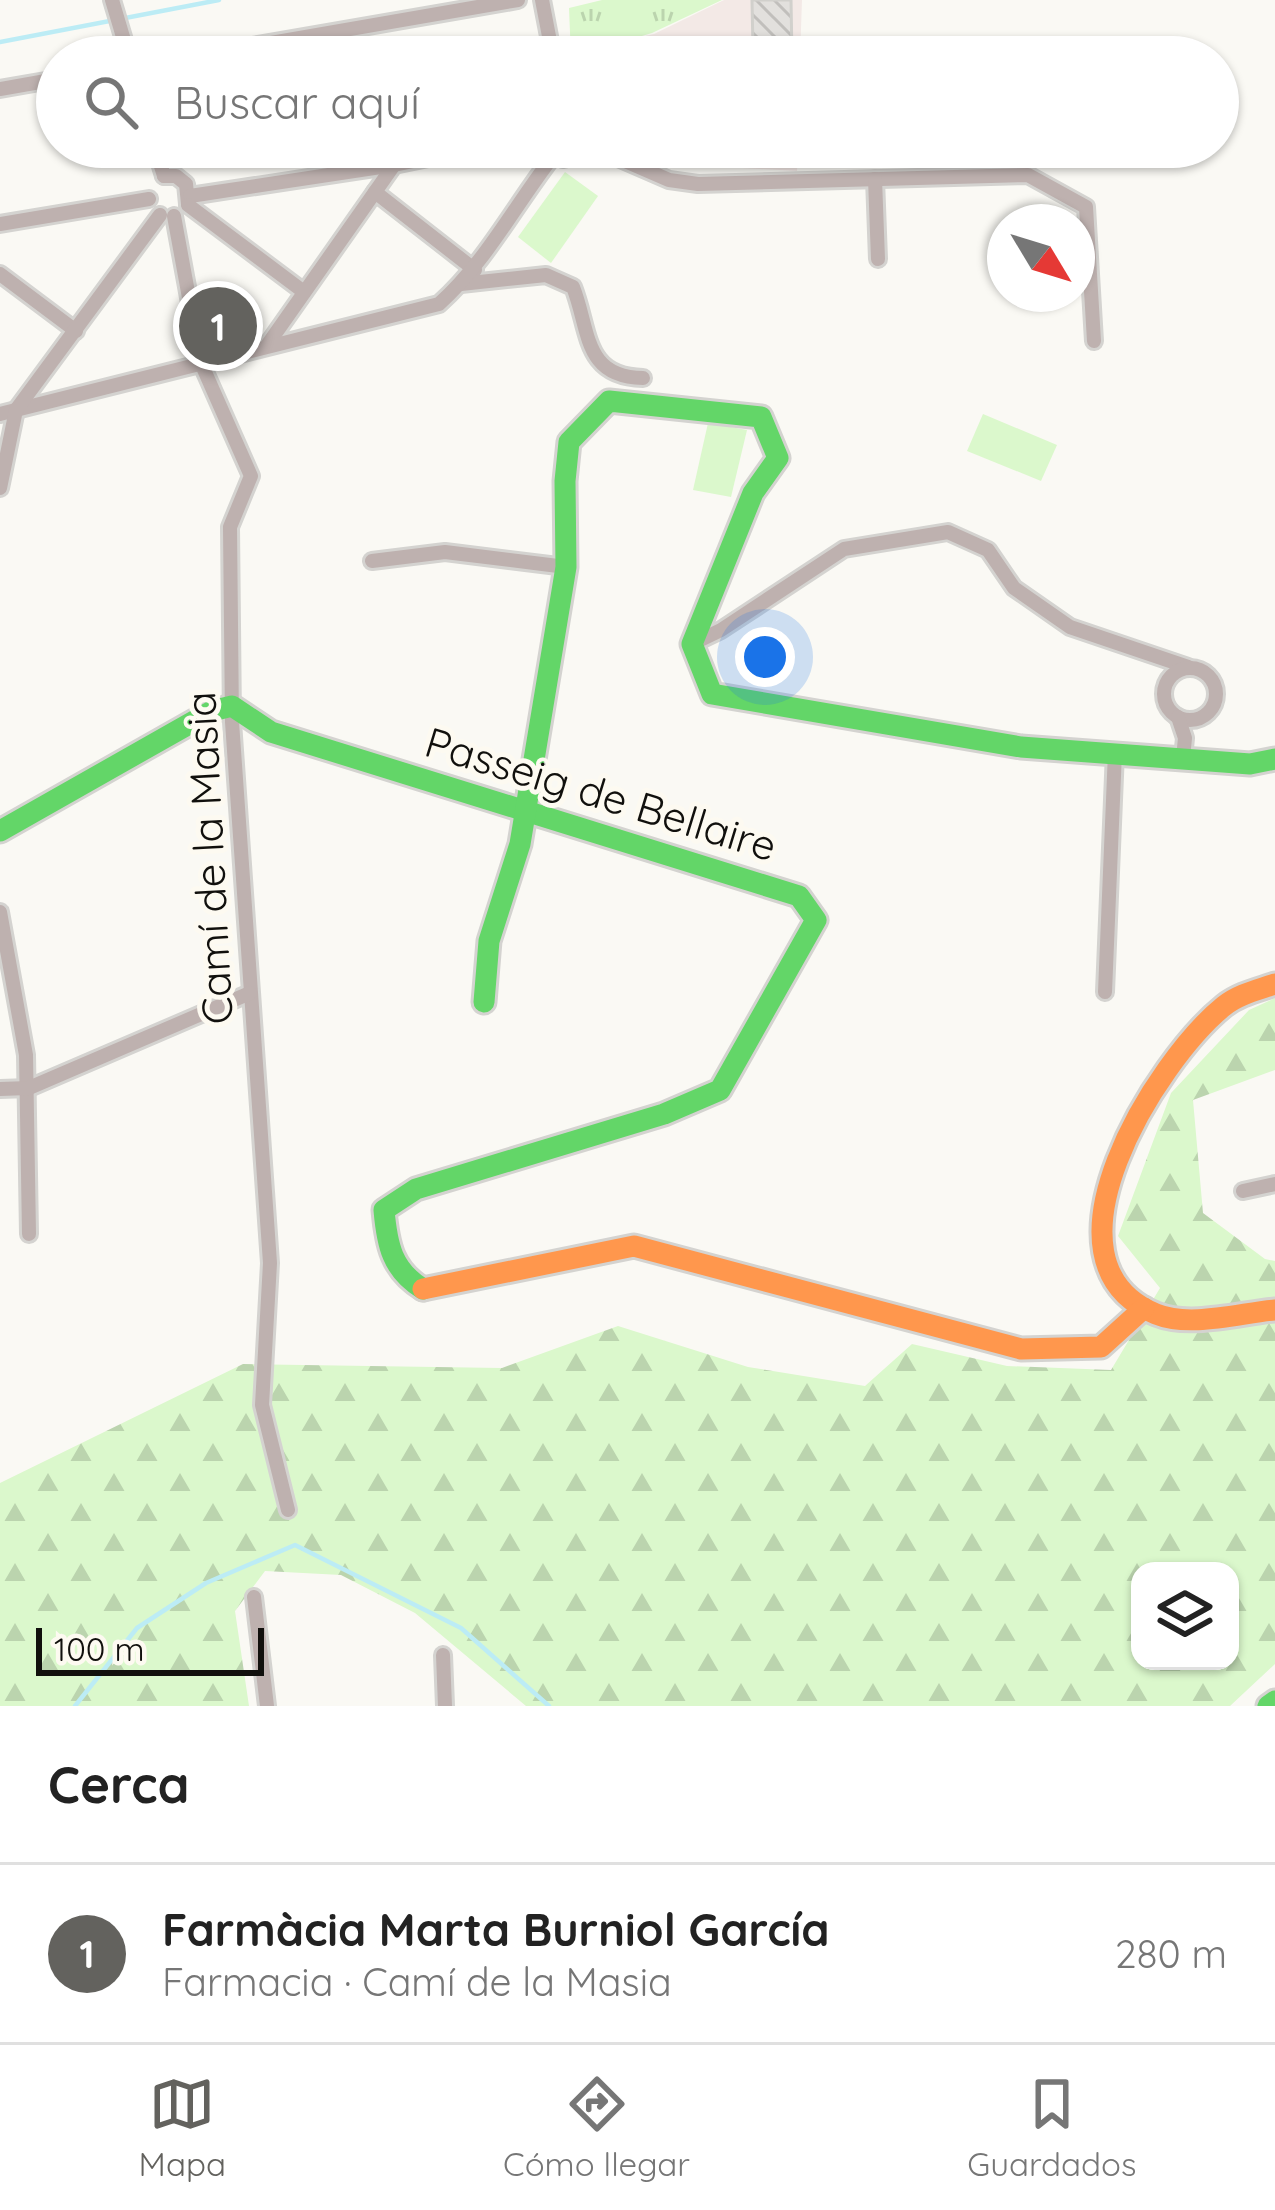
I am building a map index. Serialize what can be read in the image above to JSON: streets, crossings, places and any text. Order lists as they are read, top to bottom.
{
  "streets": {
    "street": ["Passeig de Bellaire", "Camí de la Masia"]
  },
  "crossings": [
    ["Passeig de Bellaire", "Camí de la Masia"]
  ],
  "scale_bar": "100 m",
  "north": "bottom right",
  "page": {
    "search": "Buscar aquí",
    "pins": "1",
    "scale": "100 m",
    "heading": "Cerca",
    "list": [
      {
        "mark": "1",
        "name": "Farmàcia Marta Burniol García",
        "note": "Farmacia · Camí de la Masia",
        "value": "280 m"
      }
    ],
    "nav": ["Mapa", "Cómo llegar", "Guardados"]
  }
}
